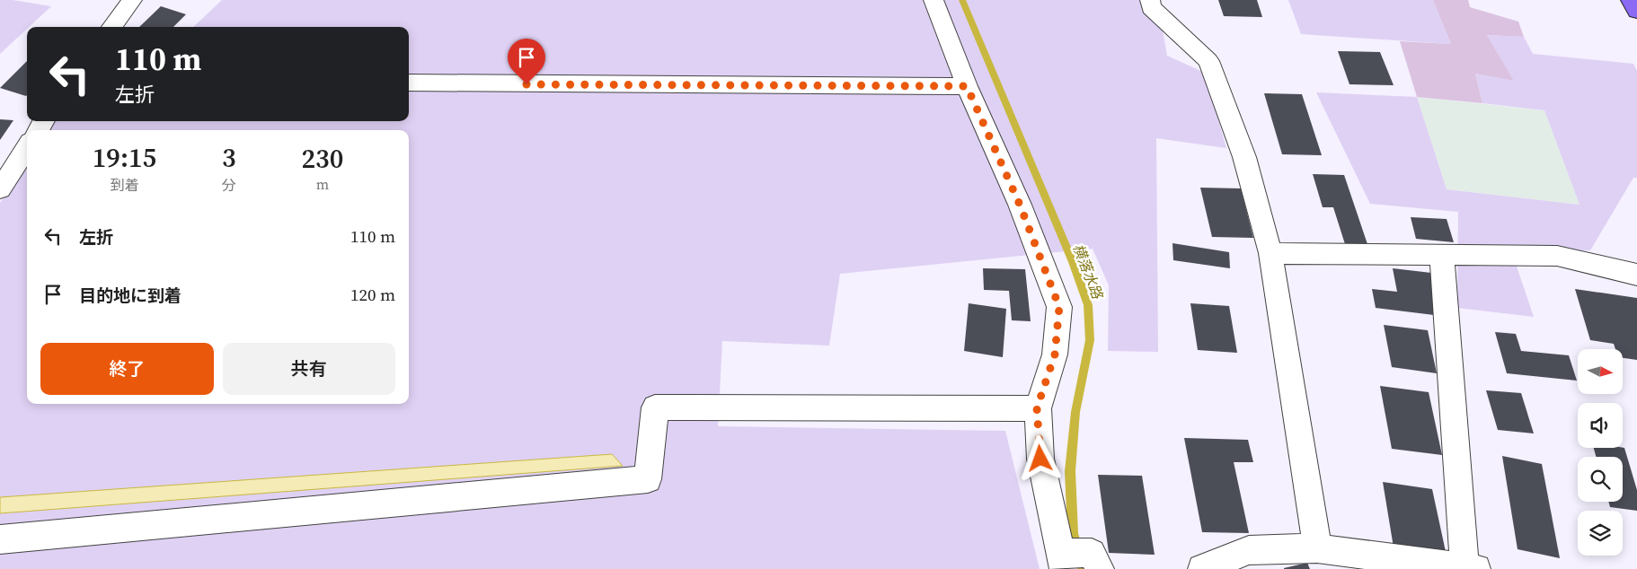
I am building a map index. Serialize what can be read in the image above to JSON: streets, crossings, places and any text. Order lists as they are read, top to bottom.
{
  "water": ["横落水路"],
  "north": "right",
  "page": {
    "turn": ["110 m", "左折"],
    "eta": [
      "19:15",
      "到着",
      "3",
      "分",
      "230",
      "m"
    ],
    "list": [
      {
        "name": "左折",
        "value": "110 m"
      },
      {
        "name": "目的地に到着",
        "value": "120 m"
      }
    ],
    "buttons": ["終了", "共有"]
  }
}
